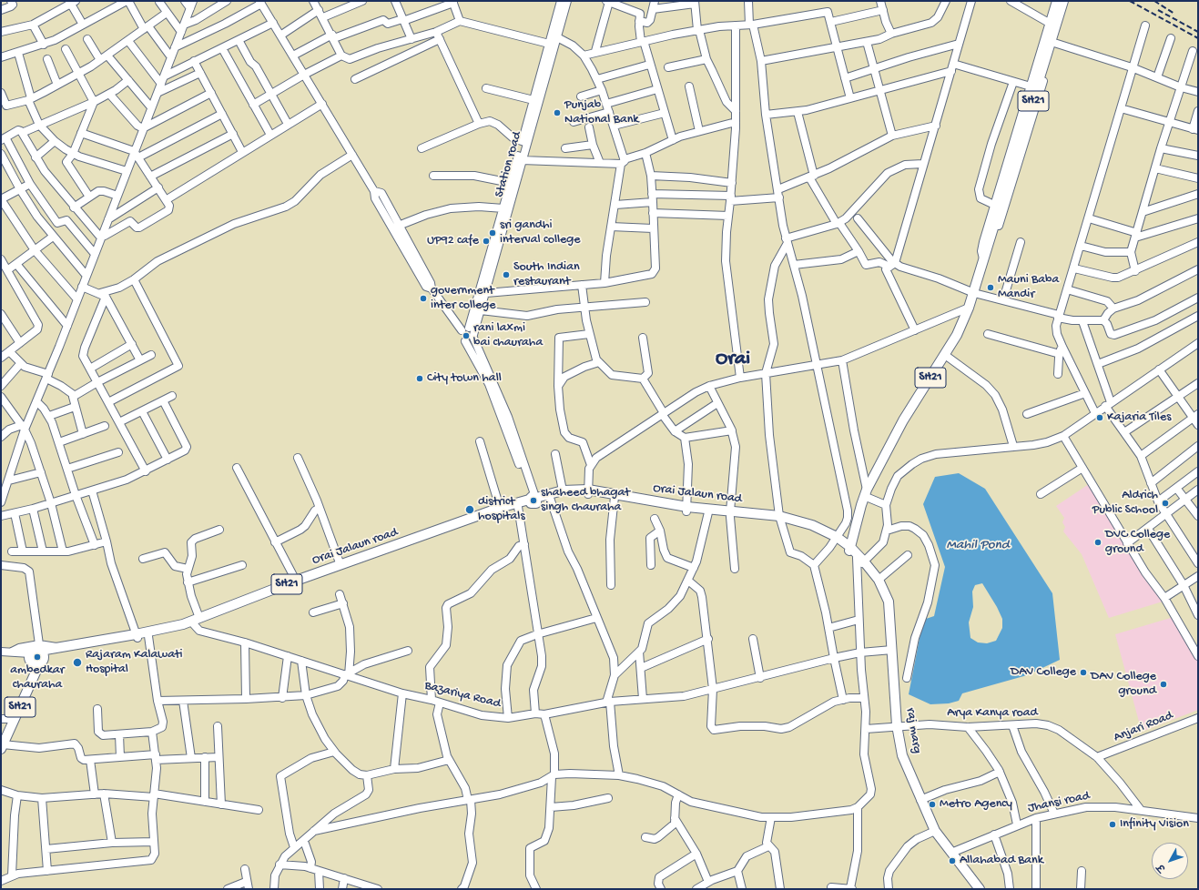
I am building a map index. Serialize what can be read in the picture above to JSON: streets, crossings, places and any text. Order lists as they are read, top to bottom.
{
  "streets": {
    "main road": ["SH21", "Orai Jalaun road", "raj marg"],
    "street": [
      "Station road",
      "Bazariya Road",
      "Arya Kanya road",
      "Anjari Road",
      "Jhansi road"
    ]
  },
  "crossings": [
    ["SH21", "Orai Jalaun road"],
    ["Orai Jalaun road", "Bazariya Road"],
    ["Bazariya Road", "raj marg"],
    ["Arya Kanya road", "Anjari Road"],
    ["Arya Kanya road", "raj marg"],
    ["Arya Kanya road", "Jhansi road"],
    ["raj marg", "Jhansi road"]
  ],
  "districts": ["Orai"],
  "water": ["Mahil Pond"],
  "places": [
    "Punjab National Bank",
    "sri gandhi interval college",
    "UP92 cafe",
    "South Indian restaurant",
    "Mauni Baba Mandir",
    "government inter college",
    "rani laxmi bai chauraha",
    "City town hall",
    "Kajaria Tiles",
    "shaheed bhagat singh chauraha",
    "Aldrich Public School",
    "district hospitals",
    "DVC College ground",
    "ambedkar chauraha",
    "Rajaram Kalawati Hospital",
    "DAV College",
    "DAV College ground",
    "Metro Agency",
    "Infinity Vision",
    "Allahabad Bank"
  ],
  "north": "bottom left"
}
